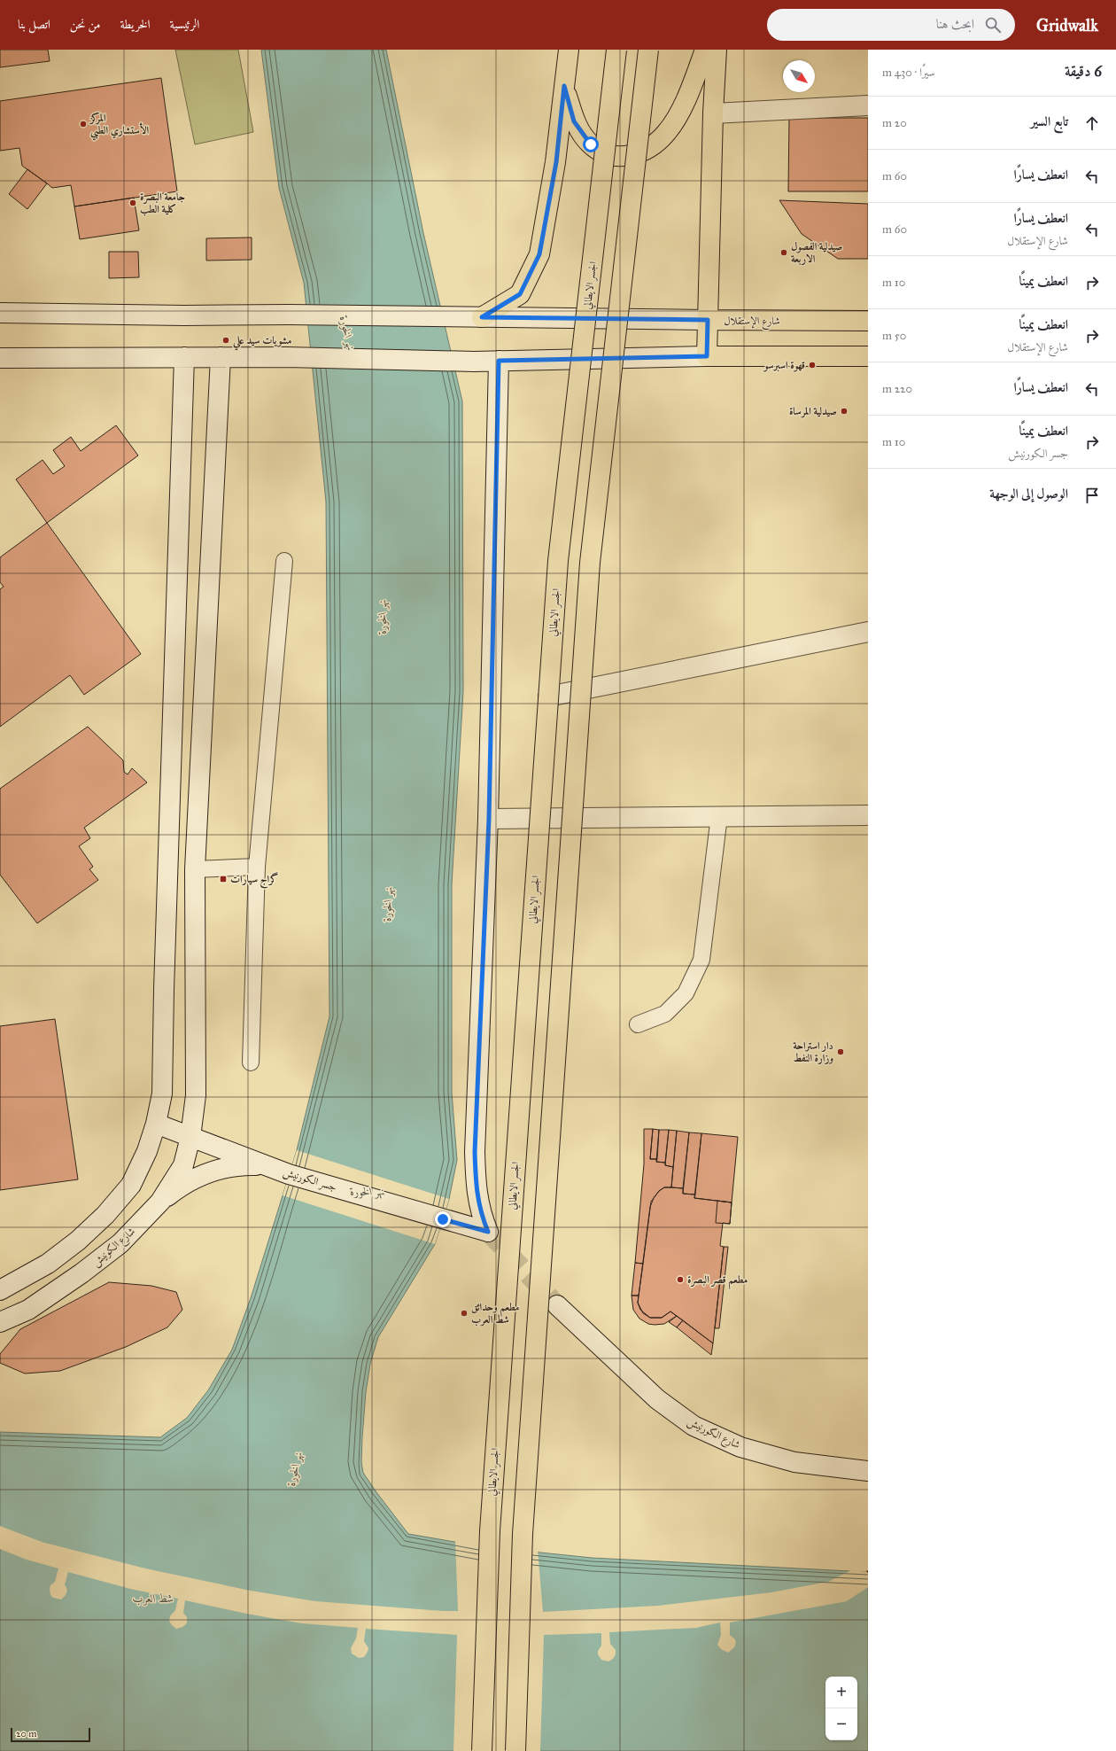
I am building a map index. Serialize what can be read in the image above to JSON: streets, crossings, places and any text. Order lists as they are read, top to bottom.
{
  "streets": {
    "main road": ["الجسر الايطالي", "شارع الإستقلال"],
    "street": ["جسر الكورنيش", "شارع الكونيش", "شارع الكورنيش"]
  },
  "crossings": [
    ["جسر الكورنيش", "شارع الكونيش"]
  ],
  "water": ["نهر الخورة", "شط العرب"],
  "places": {
    "other": [
      "المركز الأستشاري الطبي",
      "جامعة البصرة كلية الطب",
      "صيدلية الفصول الاربعة",
      "مشويات سيد علي",
      "قهوة اسبرسو",
      "صيدلية المرساة",
      "دار استراحة وزارة النفط",
      "مطعم قصر البصرة",
      "مطعم وحدائق شط العرب"
    ],
    "transit": ["گراج سيارات"]
  },
  "scale_bar": "20 m",
  "north": "bottom right",
  "page": {
    "header": "Gridwalk",
    "search": "ابحث هنا",
    "nav": [
      "الرئيسية",
      "الخريطة",
      "من نحن",
      "اتصل بنا"
    ],
    "heading": ["6 دقيقة", "سيرًا · 430 m"],
    "list": [
      ["تابع السير", "20 m"],
      ["انعطف يسارًا", "60 m"],
      ["انعطف يسارًا", "شارع الإستقلال", "60 m"],
      ["انعطف يمينًا", "10 m"],
      ["انعطف يمينًا", "شارع الإستقلال", "50 m"],
      ["انعطف يسارًا", "220 m"],
      ["انعطف يمينًا", "جسر الكورنيش", "10 m"],
      "الوصول إلى الوجهة"
    ],
    "map_buttons": ["+", "−"],
    "scale": "20 m"
  }
}
